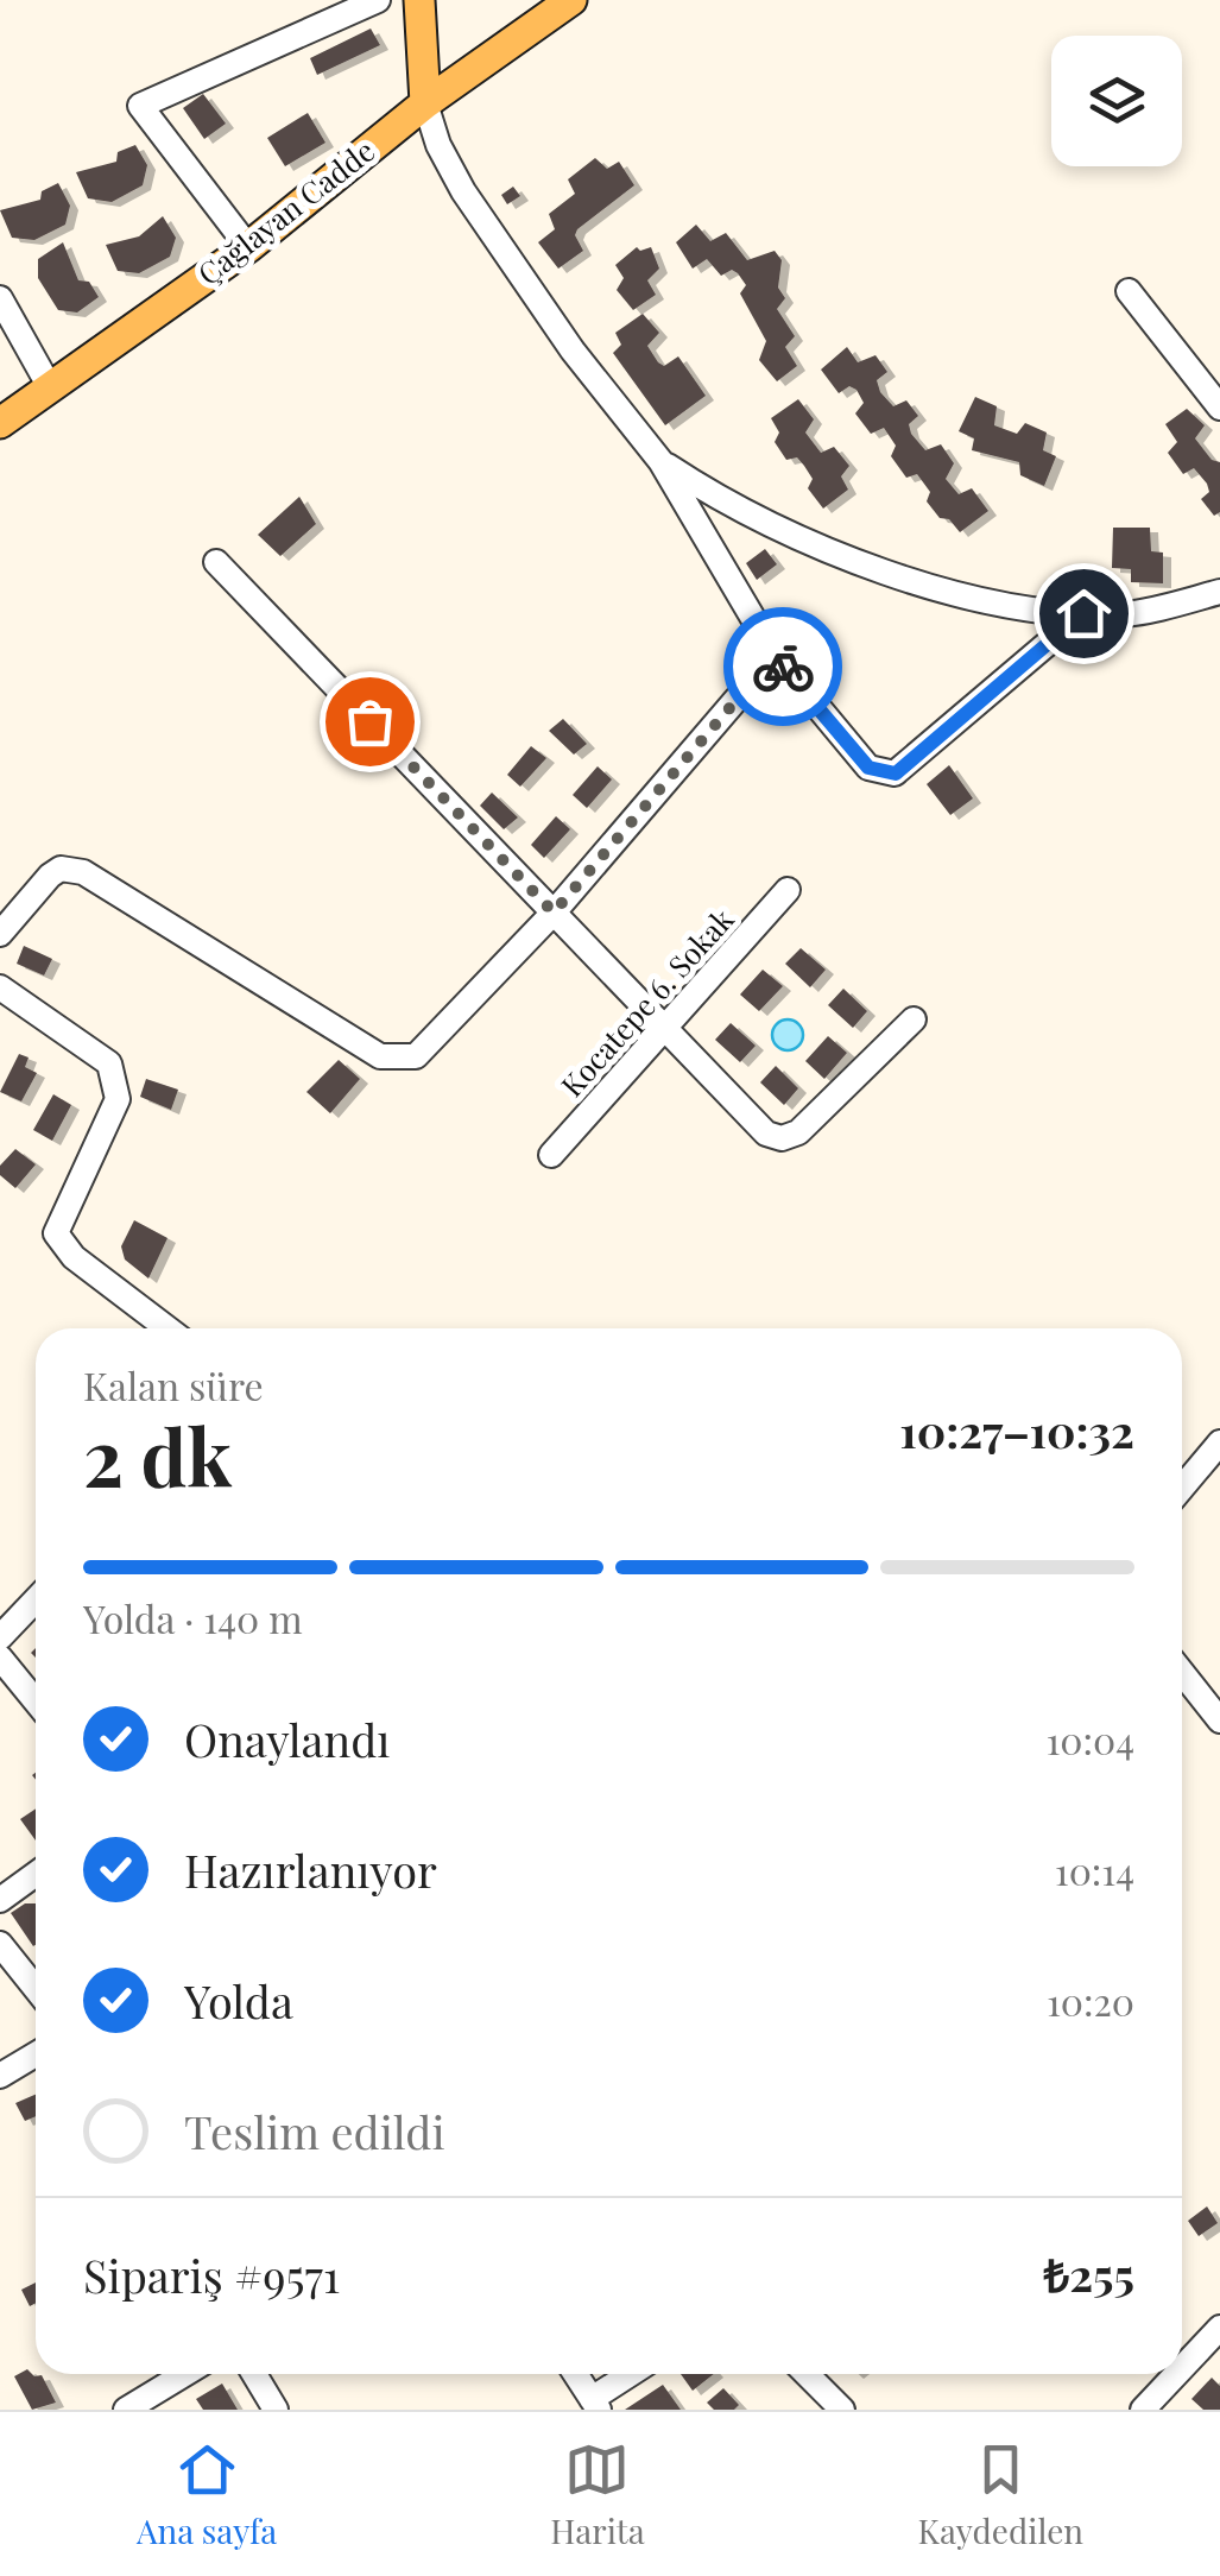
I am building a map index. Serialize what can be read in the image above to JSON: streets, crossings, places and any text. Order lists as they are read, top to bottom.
{
  "streets": {
    "main road": ["Çağlayan Cadde"],
    "street": ["Kocatepe 6. Sokak"]
  },
  "page": {
    "heading": ["2 dk", "Kalan süre", "10:27–10:32"],
    "panel": ["Sipariş #9571", "₺255"],
    "bar": "Yolda · 140 m",
    "list": [
      ["Onaylandı", "10:04"],
      ["Hazırlanıyor", "10:14"],
      ["Yolda", "10:20"],
      "Teslim edildi"
    ],
    "tabs": ["Ana sayfa", "Harita", "Kaydedilen"]
  }
}
